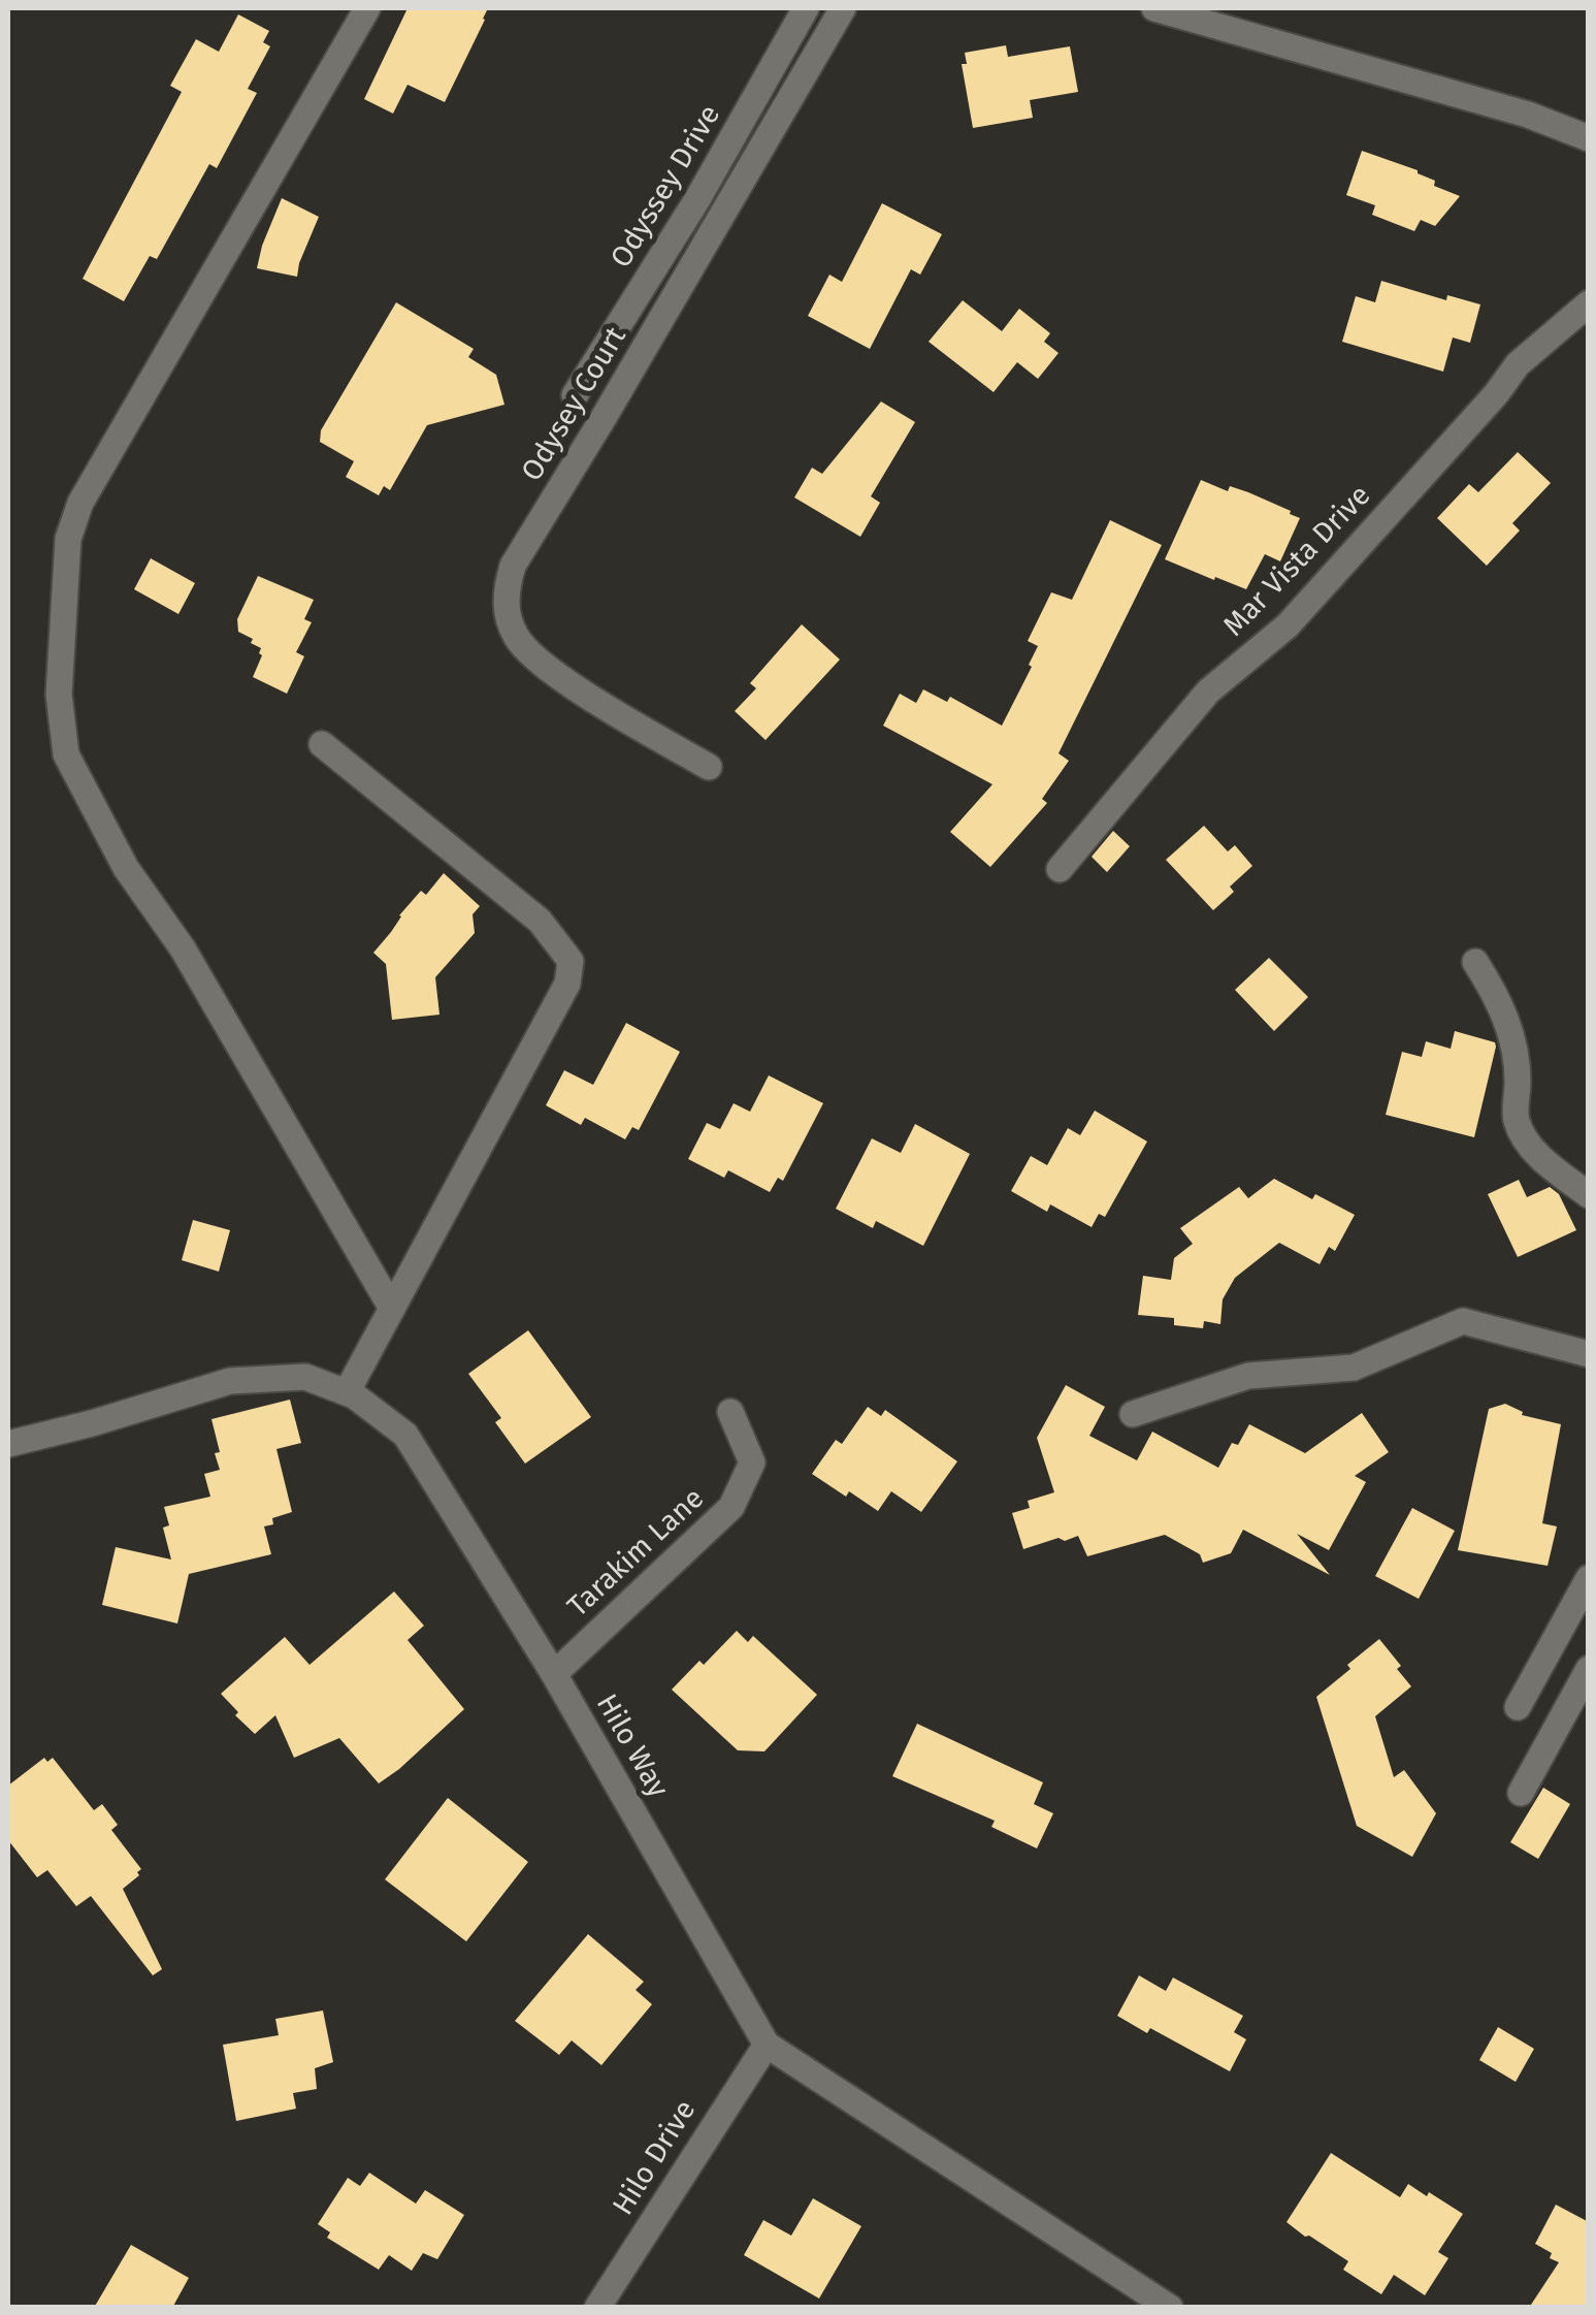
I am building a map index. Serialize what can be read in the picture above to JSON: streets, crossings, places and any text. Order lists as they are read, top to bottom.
{
  "streets": {
    "street": [
      "Odyssey Drive",
      "Odysey Court",
      "Mar Vista Drive",
      "Tarakim Lane",
      "Hilo Way",
      "Hilo Drive"
    ]
  },
  "crossings": [
    ["Tarakim Lane", "Hilo Way"],
    ["Hilo Way", "Hilo Drive"]
  ]
}
